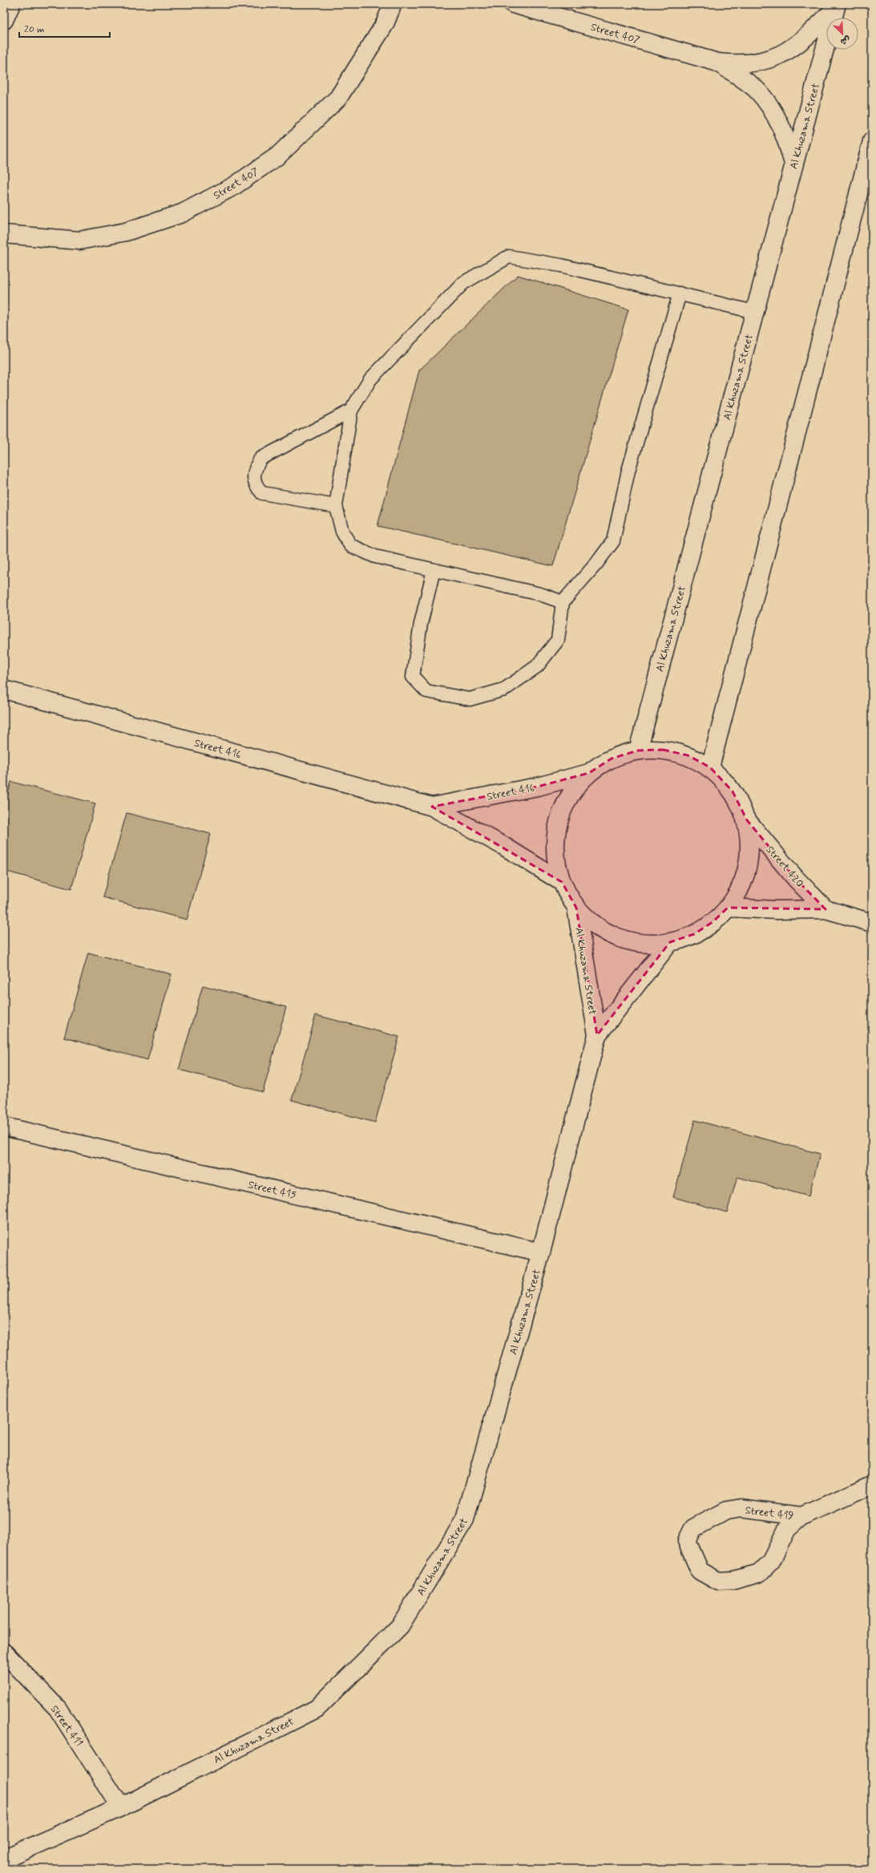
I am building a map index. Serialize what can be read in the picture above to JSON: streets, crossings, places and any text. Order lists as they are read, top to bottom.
{
  "streets": {
    "street": [
      "Street 407",
      "Al Khuzama Street",
      "Street 416",
      "Street 420",
      "Street 415",
      "Street 419",
      "Street 411"
    ]
  },
  "crossings": [
    ["Street 407", "Al Khuzama Street"],
    ["Al Khuzama Street", "Street 415"],
    ["Al Khuzama Street", "Street 411"]
  ],
  "scale_bar": "20 m",
  "north": "bottom right"
}
